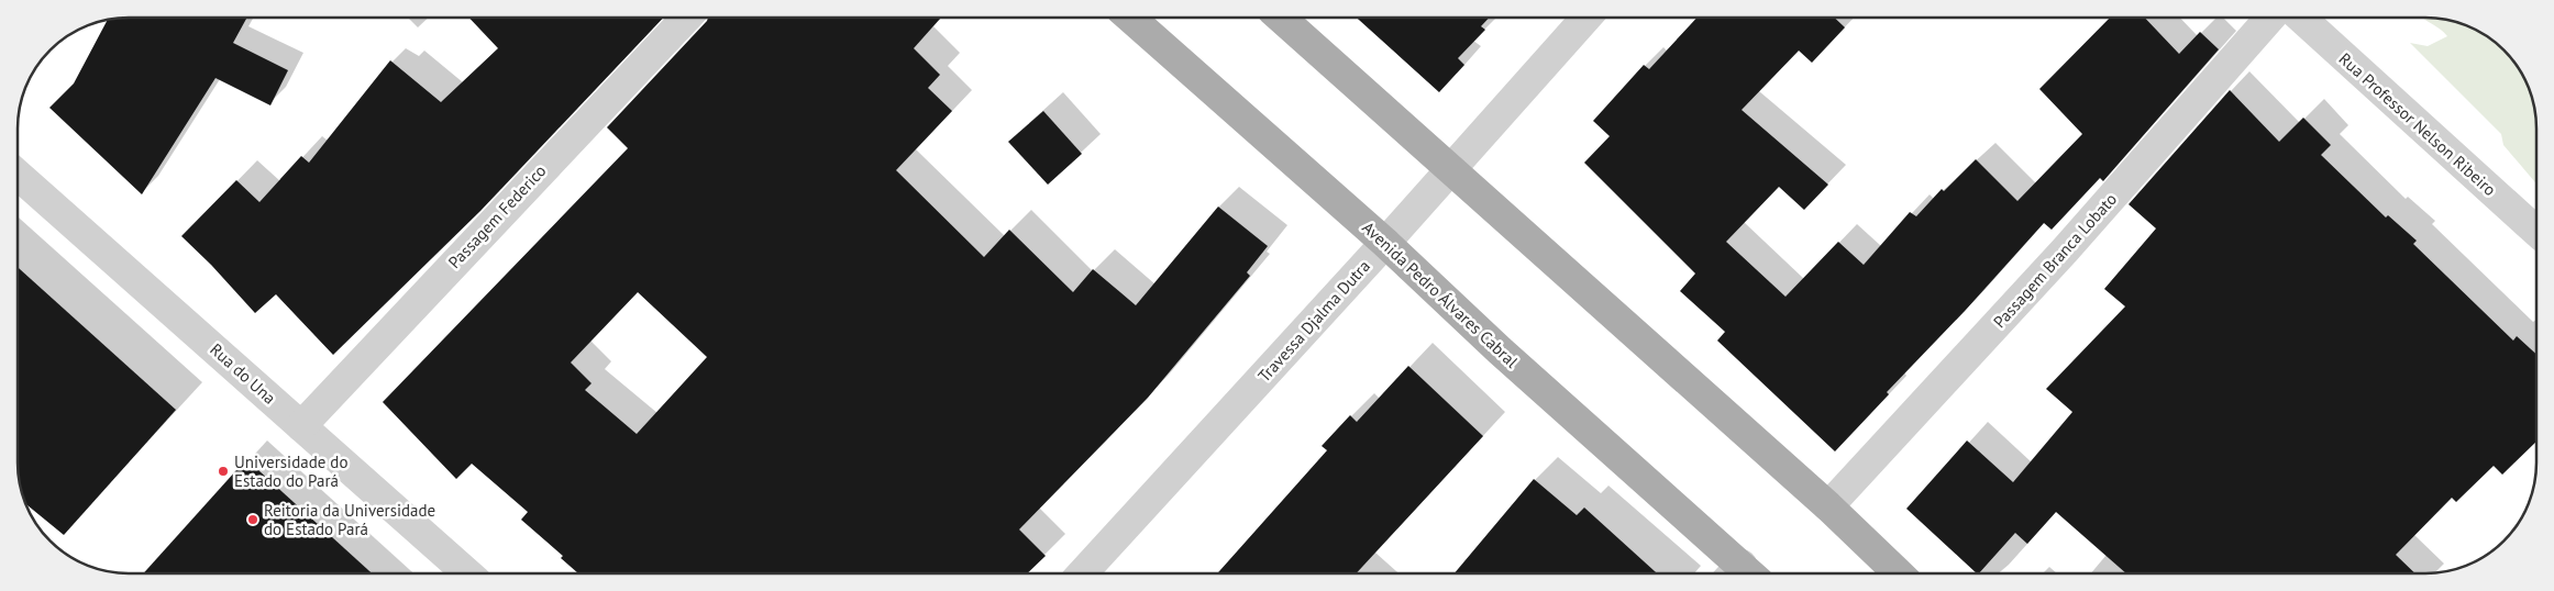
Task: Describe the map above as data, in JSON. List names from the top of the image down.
{
  "streets": {
    "main road": ["Avenida Pedro Álvares Cabral"],
    "street": [
      "Rua Professor Nelson Ribeiro",
      "Passagem Federico",
      "Passagem Branca Lobato",
      "Travessa Djalma Dutra",
      "Rua do Una"
    ]
  },
  "crossings": [
    ["Passagem Federico", "Rua do Una"],
    ["Avenida Pedro Álvares Cabral", "Travessa Djalma Dutra"]
  ],
  "places": ["Universidade do Estado do Pará", "Reitoria da Universidade do Estado Pará"]
}
